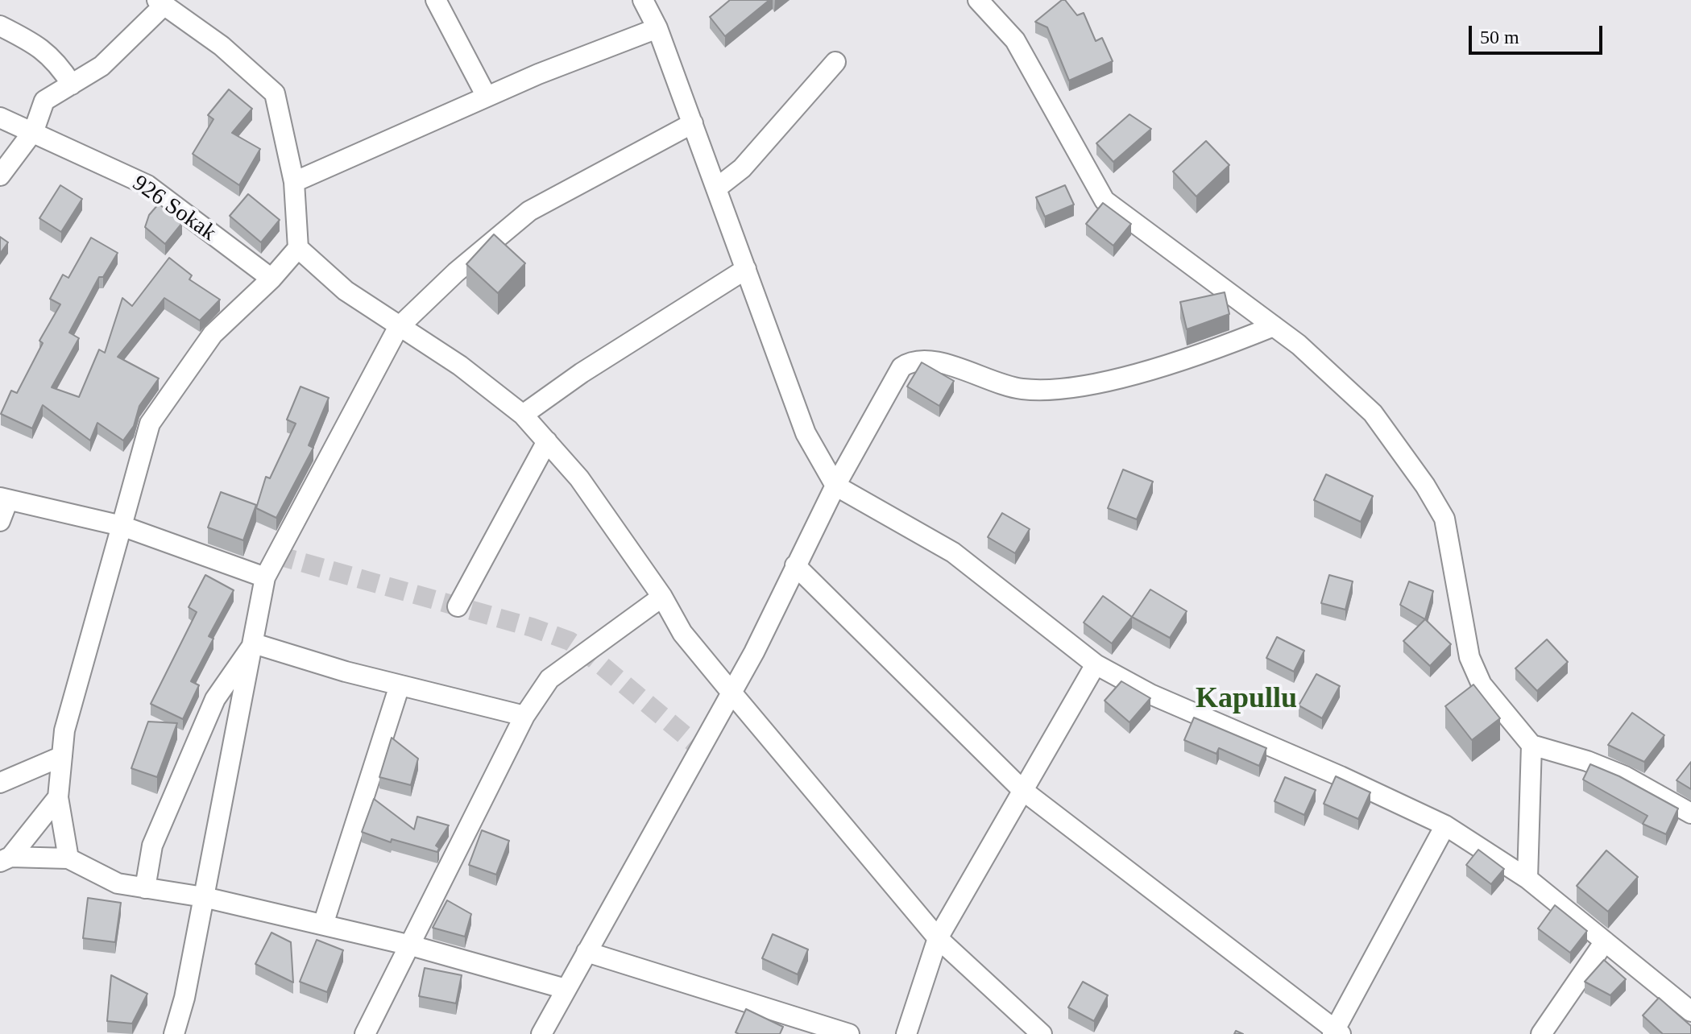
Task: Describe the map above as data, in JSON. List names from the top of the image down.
{
  "streets": {
    "street": ["926 Sokak"]
  },
  "districts": ["Kapullu"],
  "scale_bar": "50 m"
}
